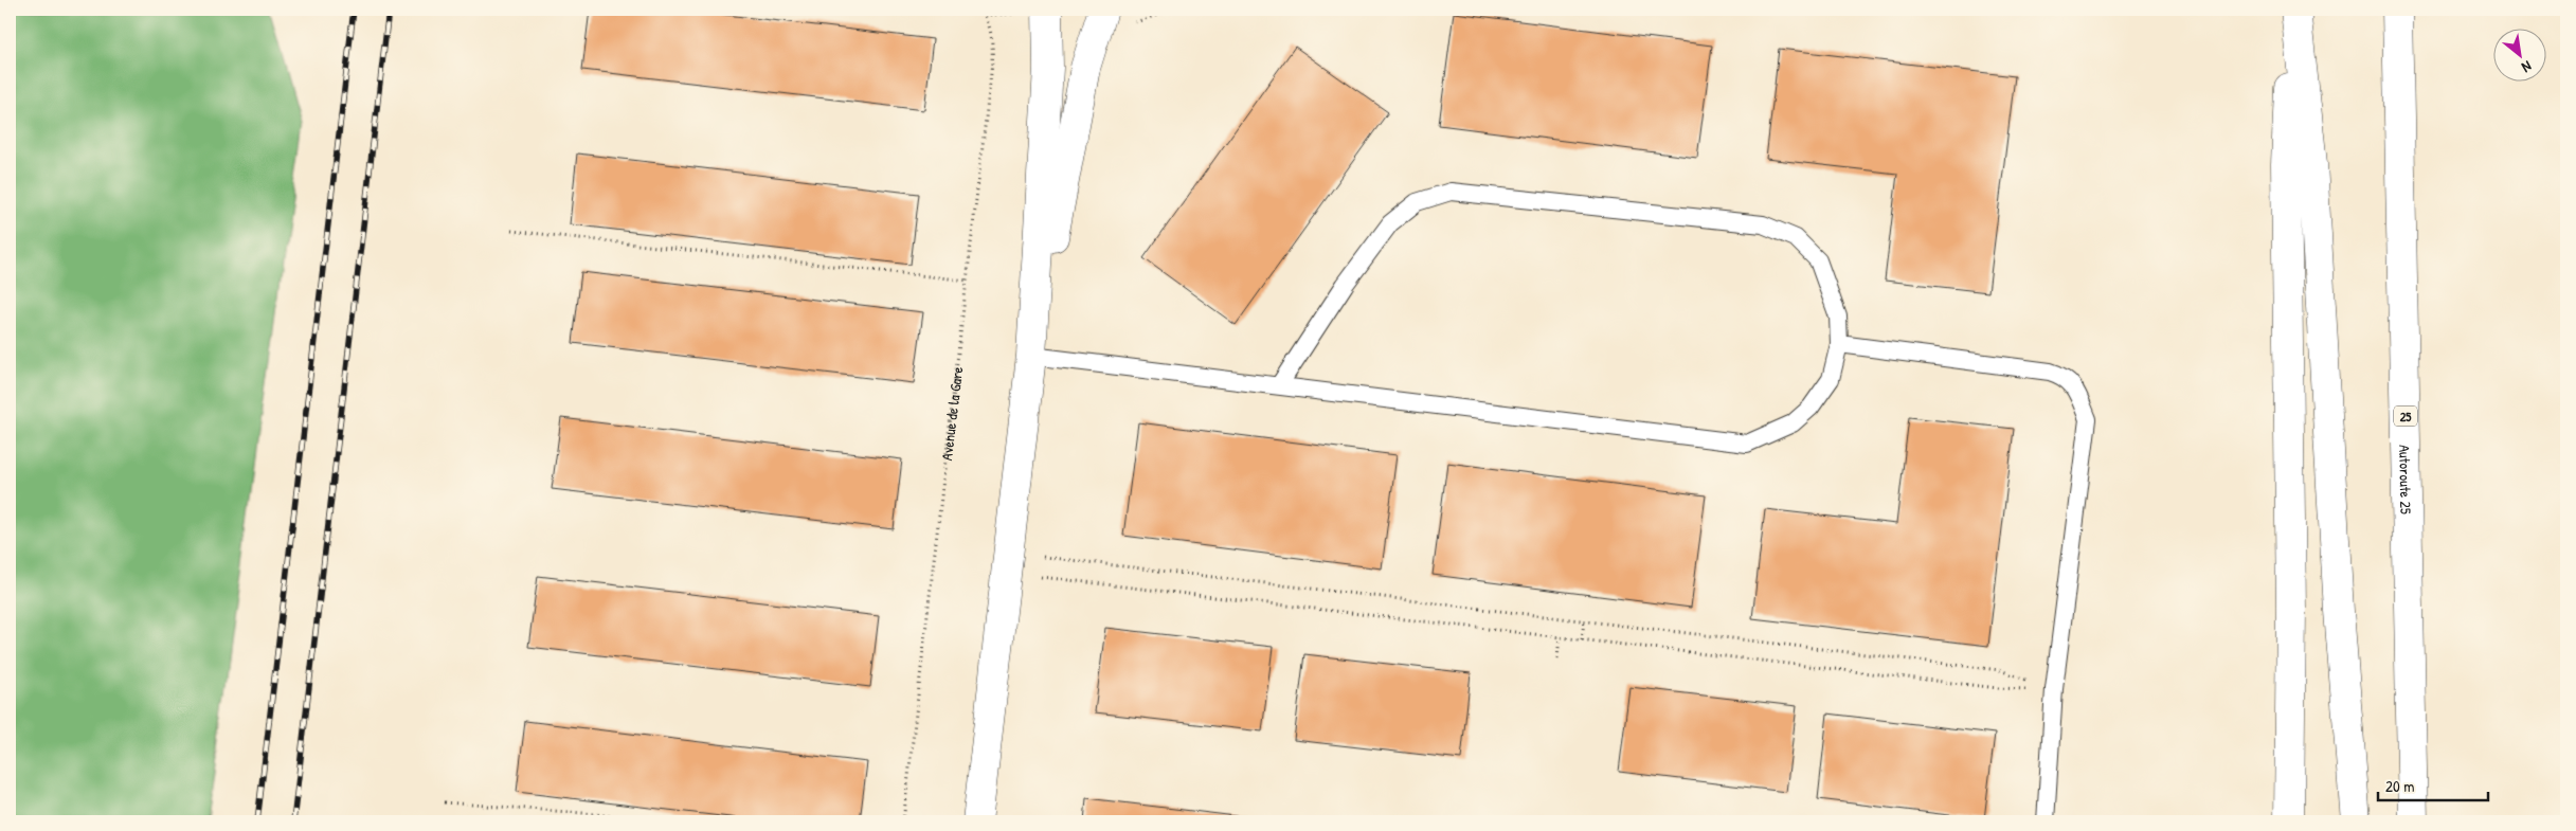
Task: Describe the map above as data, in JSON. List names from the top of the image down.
{
  "streets": {
    "main road": ["25", "Autoroute 25"],
    "path": ["Avenue de la Gare"]
  },
  "scale_bar": "20 m",
  "north": "bottom right"
}
